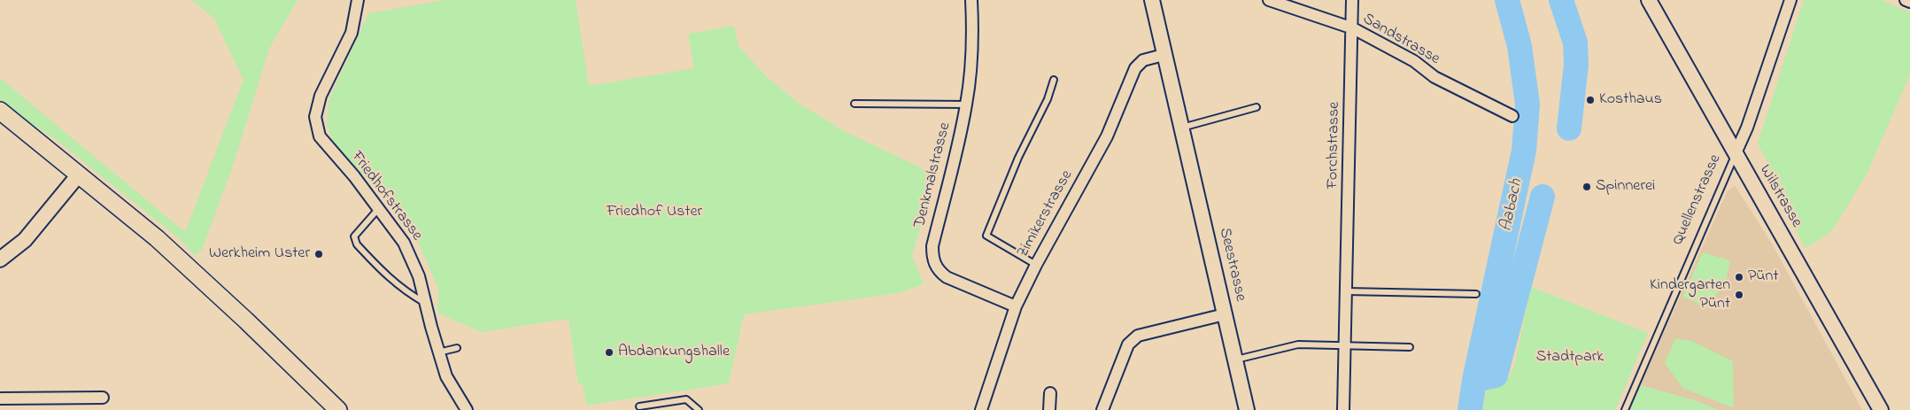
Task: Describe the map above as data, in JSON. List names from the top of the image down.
{
  "streets": {
    "street": [
      "Sandstrasse",
      "Forchstrasse",
      "Denkmalstrasse",
      "Friedhofstrasse",
      "Wilstrasse",
      "Quellenstrasse",
      "Zimikerstrasse",
      "Seestrasse"
    ]
  },
  "crossings": [
    ["Sandstrasse", "Forchstrasse"],
    ["Denkmalstrasse", "Zimikerstrasse"],
    ["Wilstrasse", "Quellenstrasse"],
    ["Zimikerstrasse", "Seestrasse"]
  ],
  "water": ["Aabach"],
  "parks": ["Friedhof Uster", "Stadtpark"],
  "places": [
    "Kosthaus",
    "Spinnerei",
    "Werkheim Uster",
    "Pünt",
    "Kindergarten Pünt",
    "Abdankungshalle"
  ]
}
